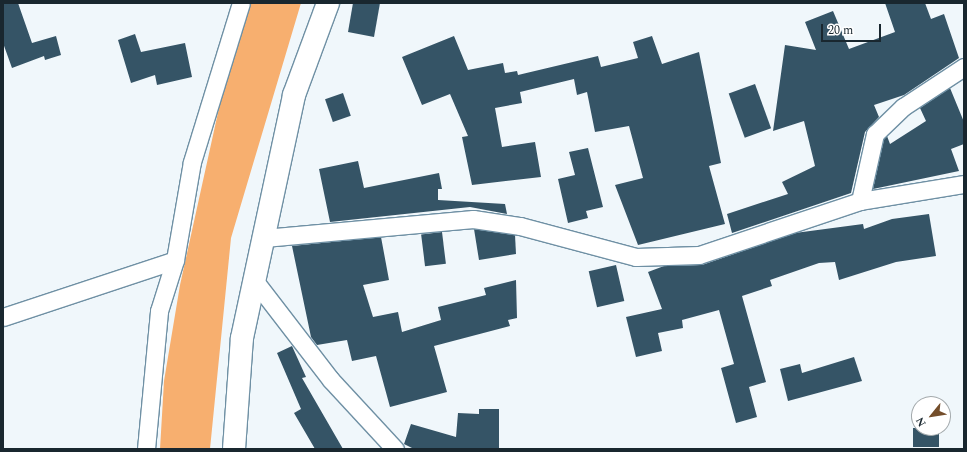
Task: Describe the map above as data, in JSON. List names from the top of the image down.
{
  "scale_bar": "20 m",
  "north": "bottom left"
}
